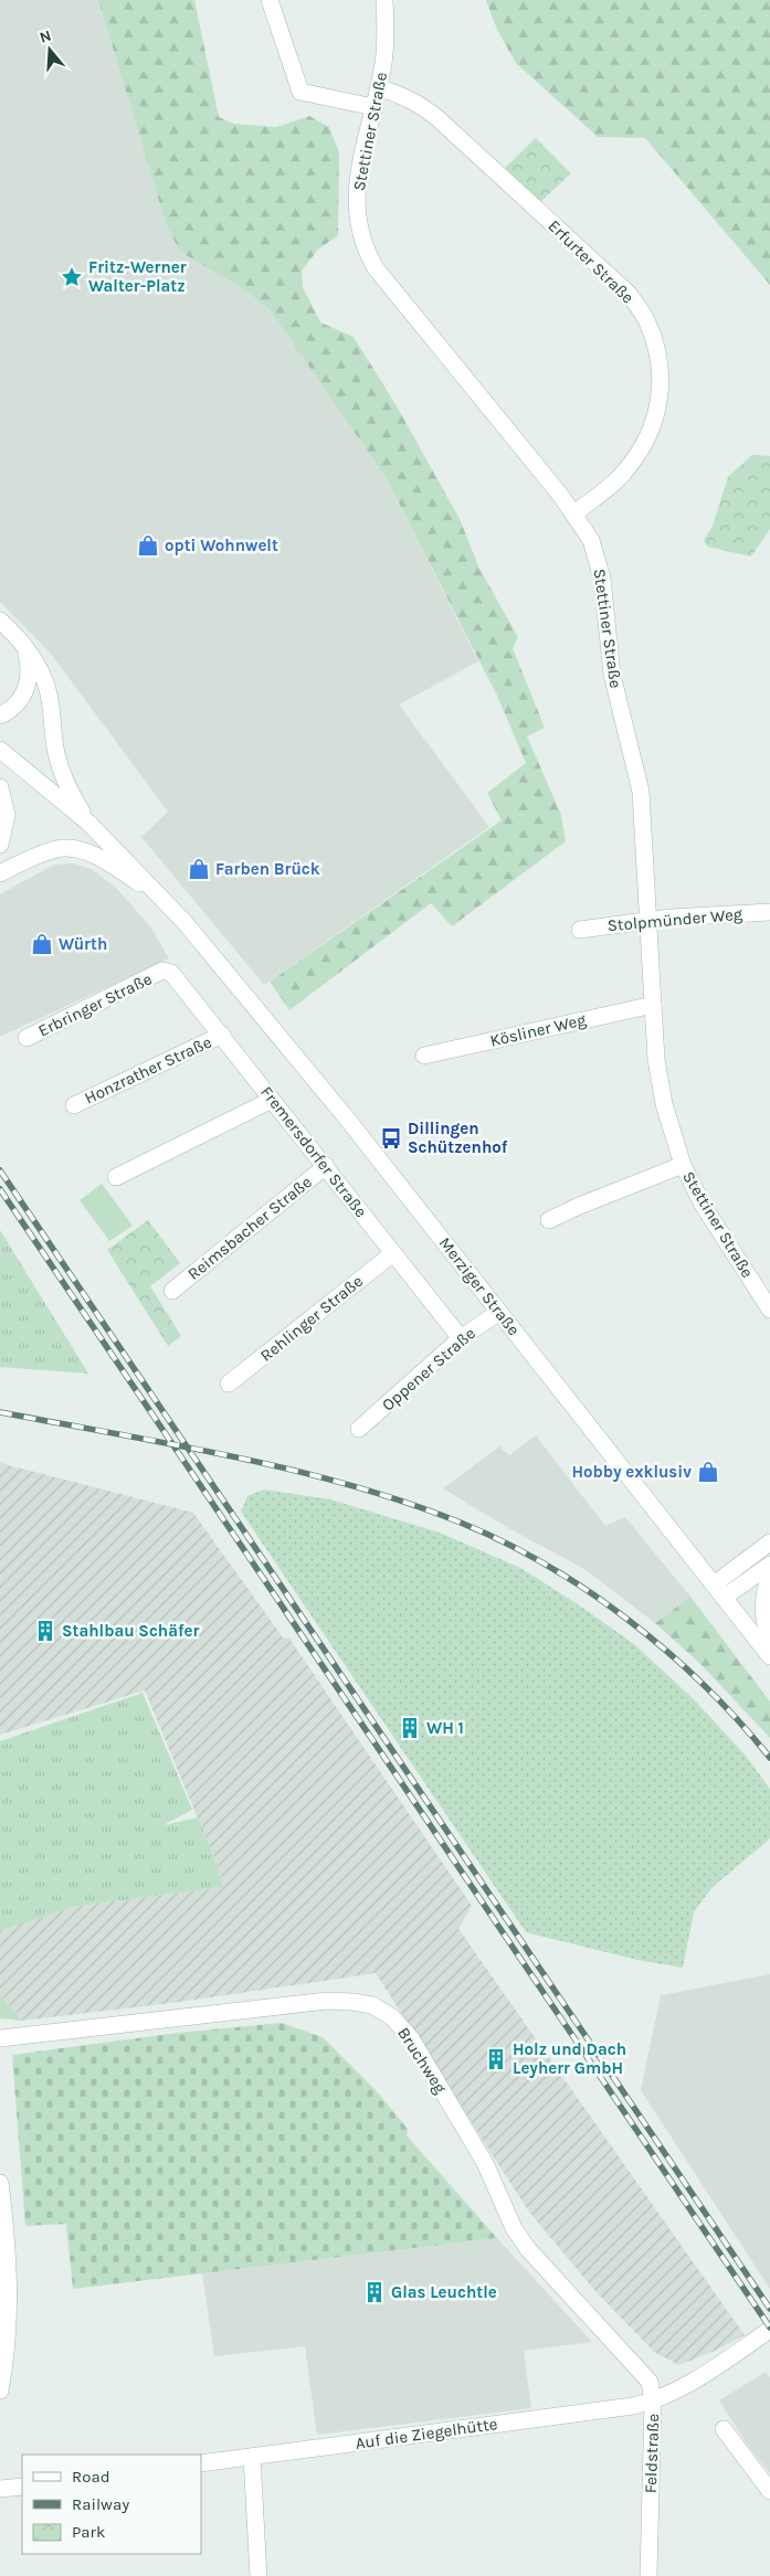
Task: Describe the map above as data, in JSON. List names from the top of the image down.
{
  "streets": {
    "street": [
      "Stettiner Straße",
      "Erfurter Straße",
      "Stolpmünder Weg",
      "Erbringer Straße",
      "Kösliner Weg",
      "Honzrather Straße",
      "Fremersdorfer Straße",
      "Reimsbacher Straße",
      "Merziger Straße",
      "Rehlinger Straße",
      "Oppener Straße",
      "Bruchweg",
      "Auf die Ziegelhütte",
      "Feldstraße"
    ]
  },
  "crossings": [
    ["Stettiner Straße", "Erfurter Straße"],
    ["Stettiner Straße", "Stolpmünder Weg"],
    ["Stettiner Straße", "Kösliner Weg"],
    ["Erbringer Straße", "Fremersdorfer Straße"],
    ["Honzrather Straße", "Fremersdorfer Straße"],
    ["Fremersdorfer Straße", "Reimsbacher Straße"],
    ["Fremersdorfer Straße", "Rehlinger Straße"],
    ["Fremersdorfer Straße", "Oppener Straße"],
    ["Merziger Straße", "Oppener Straße"],
    ["Bruchweg", "Auf die Ziegelhütte"],
    ["Bruchweg", "Feldstraße"],
    ["Auf die Ziegelhütte", "Feldstraße"]
  ],
  "places": {
    "place": ["Fritz-Werner Walter-Platz"],
    "shop": [
      "opti Wohnwelt",
      "Farben Brück",
      "Würth",
      "Hobby exklusiv"
    ],
    "bus stop": ["Dillingen Schützenhof"],
    "building": [
      "Stahlbau Schäfer",
      "WH 1",
      "Holz und Dach Leyherr GmbH",
      "Glas Leuchtle"
    ]
  },
  "legend": ["Road", "Railway", "Park"],
  "north": "top"
}
